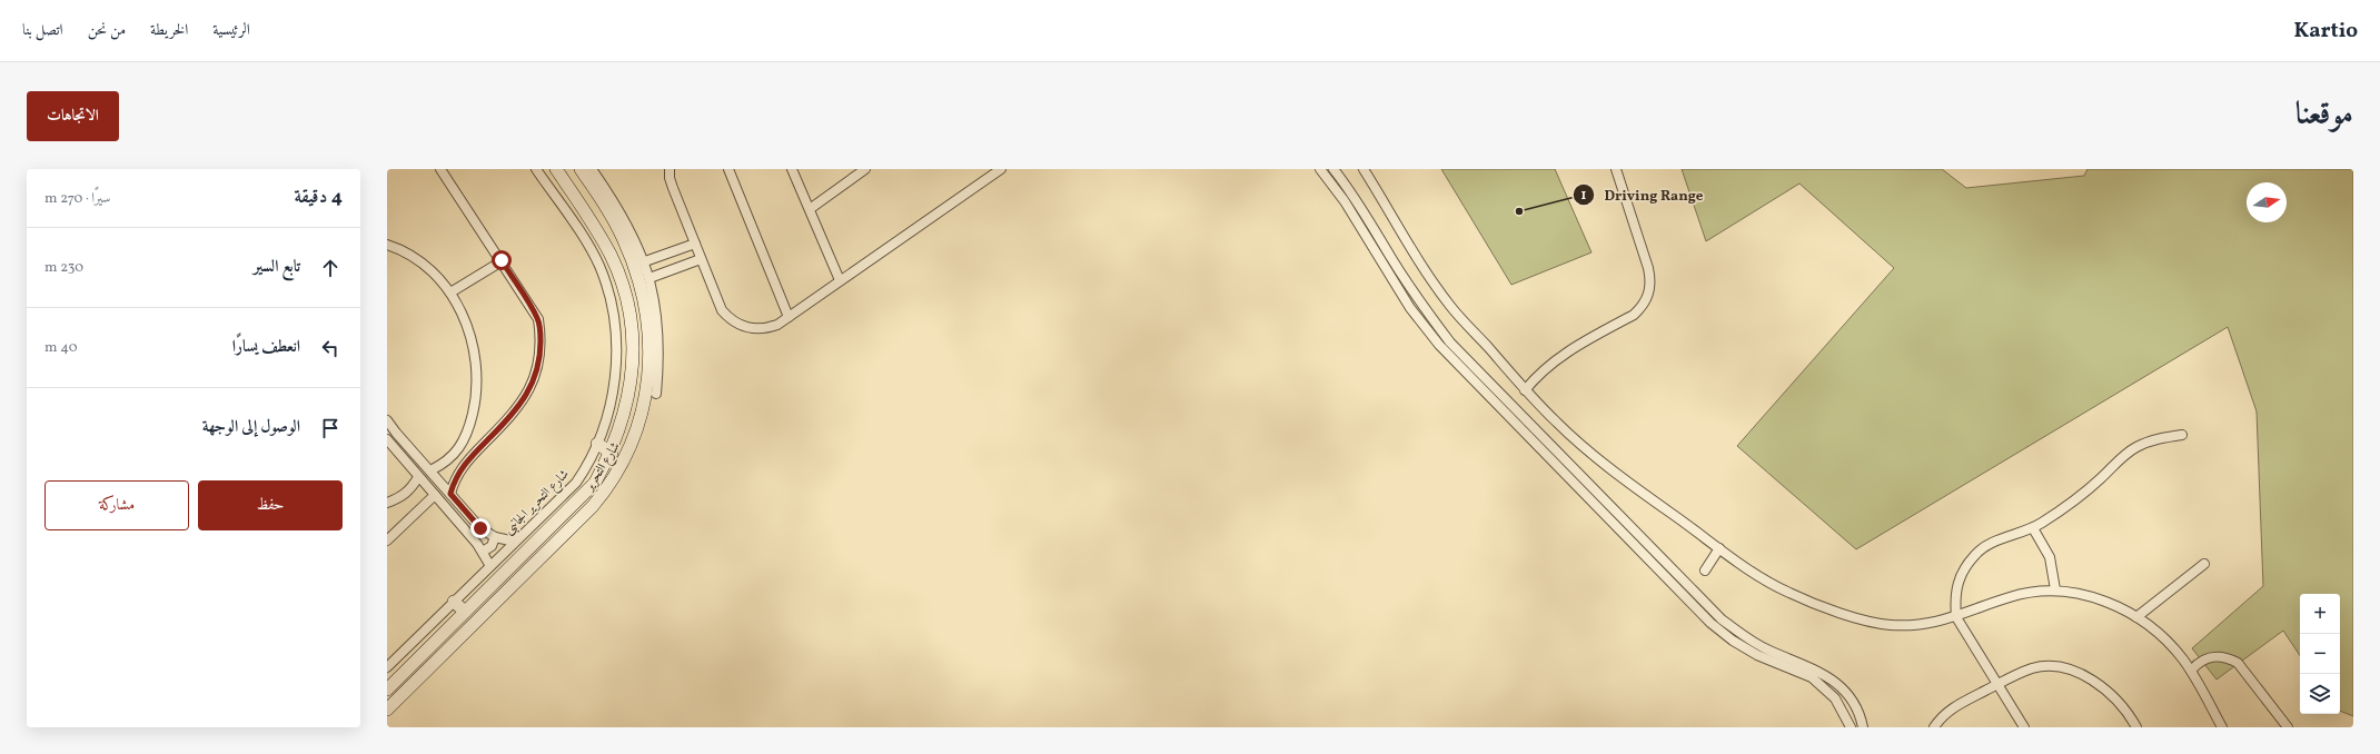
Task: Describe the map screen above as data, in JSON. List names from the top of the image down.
{
  "streets": {
    "street": ["شارع التحرير", "شارع التحرير الجانبى"]
  },
  "places": ["Driving Range"],
  "north": "right",
  "page": {
    "header": "Kartio",
    "nav": [
      "الرئيسية",
      "الخريطة",
      "من نحن",
      "اتصل بنا"
    ],
    "title": "موقعنا",
    "buttons": [
      "الاتجاهات",
      ["حفظ", "مشاركة"]
    ],
    "heading": ["4 دقيقة", "سيرًا · 270 m"],
    "list": [
      ["تابع السير", "230 m"],
      ["انعطف يسارًا", "40 m"],
      "الوصول إلى الوجهة"
    ],
    "map_buttons": ["+", "−"]
  }
}
